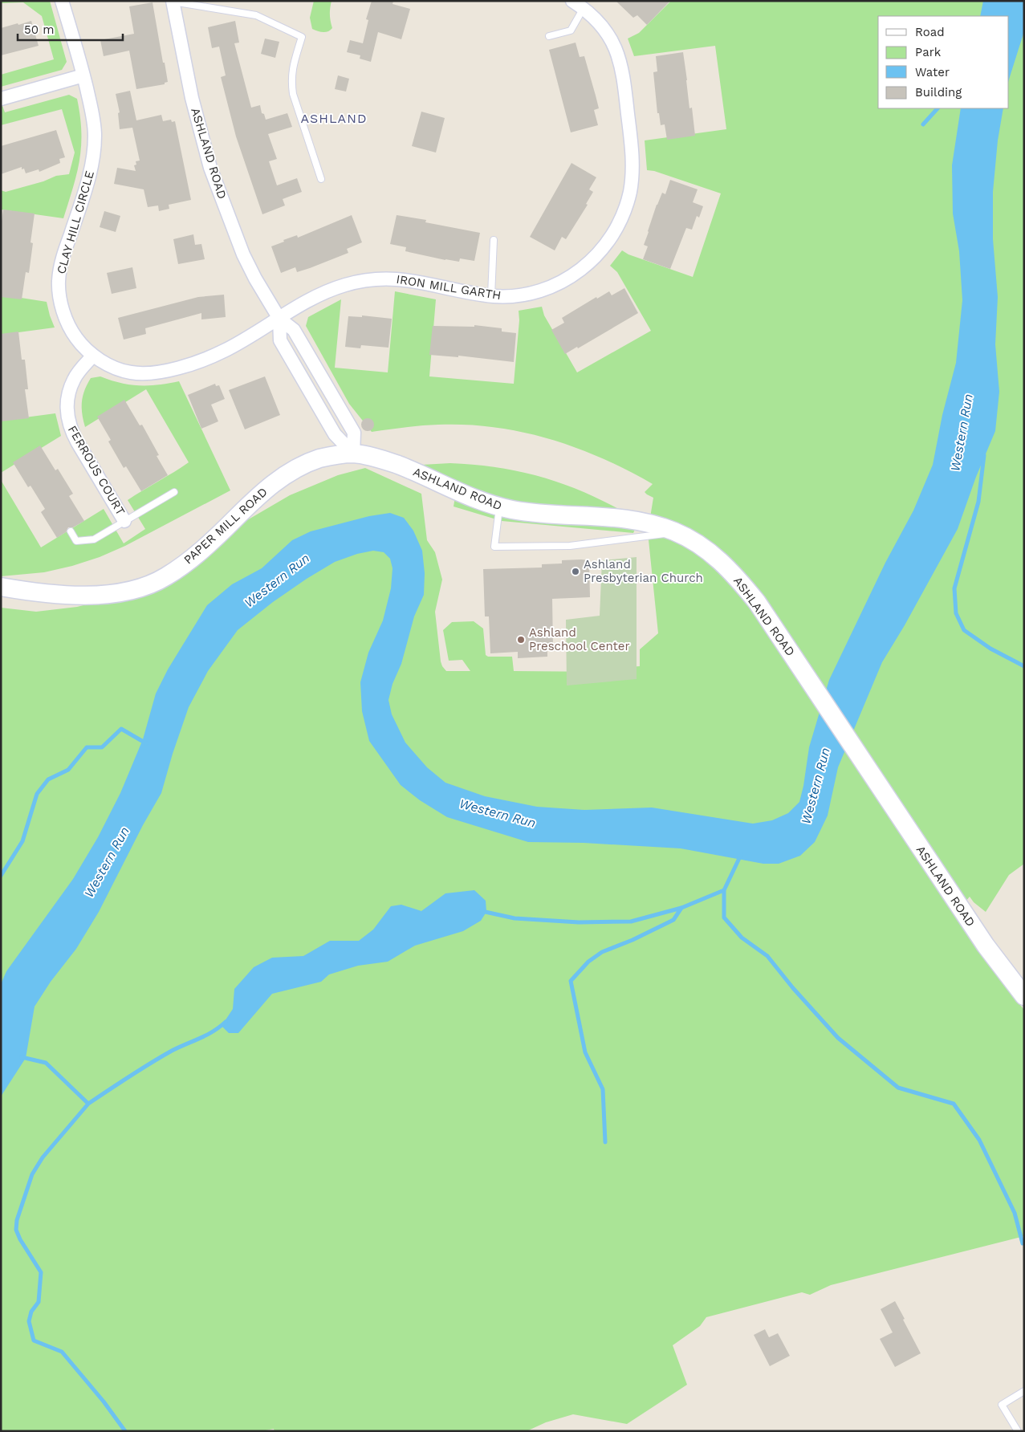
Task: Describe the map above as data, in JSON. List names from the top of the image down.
{
  "streets": {
    "main road": ["ASHLAND ROAD", "PAPER MILL ROAD"],
    "street": ["CLAY HILL CIRCLE", "IRON MILL GARTH", "FERROUS COURT"]
  },
  "crossings": [
    ["ASHLAND ROAD", "CLAY HILL CIRCLE"],
    ["ASHLAND ROAD", "IRON MILL GARTH"],
    ["ASHLAND ROAD", "PAPER MILL ROAD"],
    ["CLAY HILL CIRCLE", "IRON MILL GARTH"],
    ["CLAY HILL CIRCLE", "FERROUS COURT"]
  ],
  "districts": ["ASHLAND"],
  "water": ["Western Run"],
  "places": ["Ashland Presbyterian Church", "Ashland Preschool Center"],
  "legend": [
    "Road",
    "Park",
    "Water",
    "Building"
  ],
  "scale_bar": "50 m"
}
